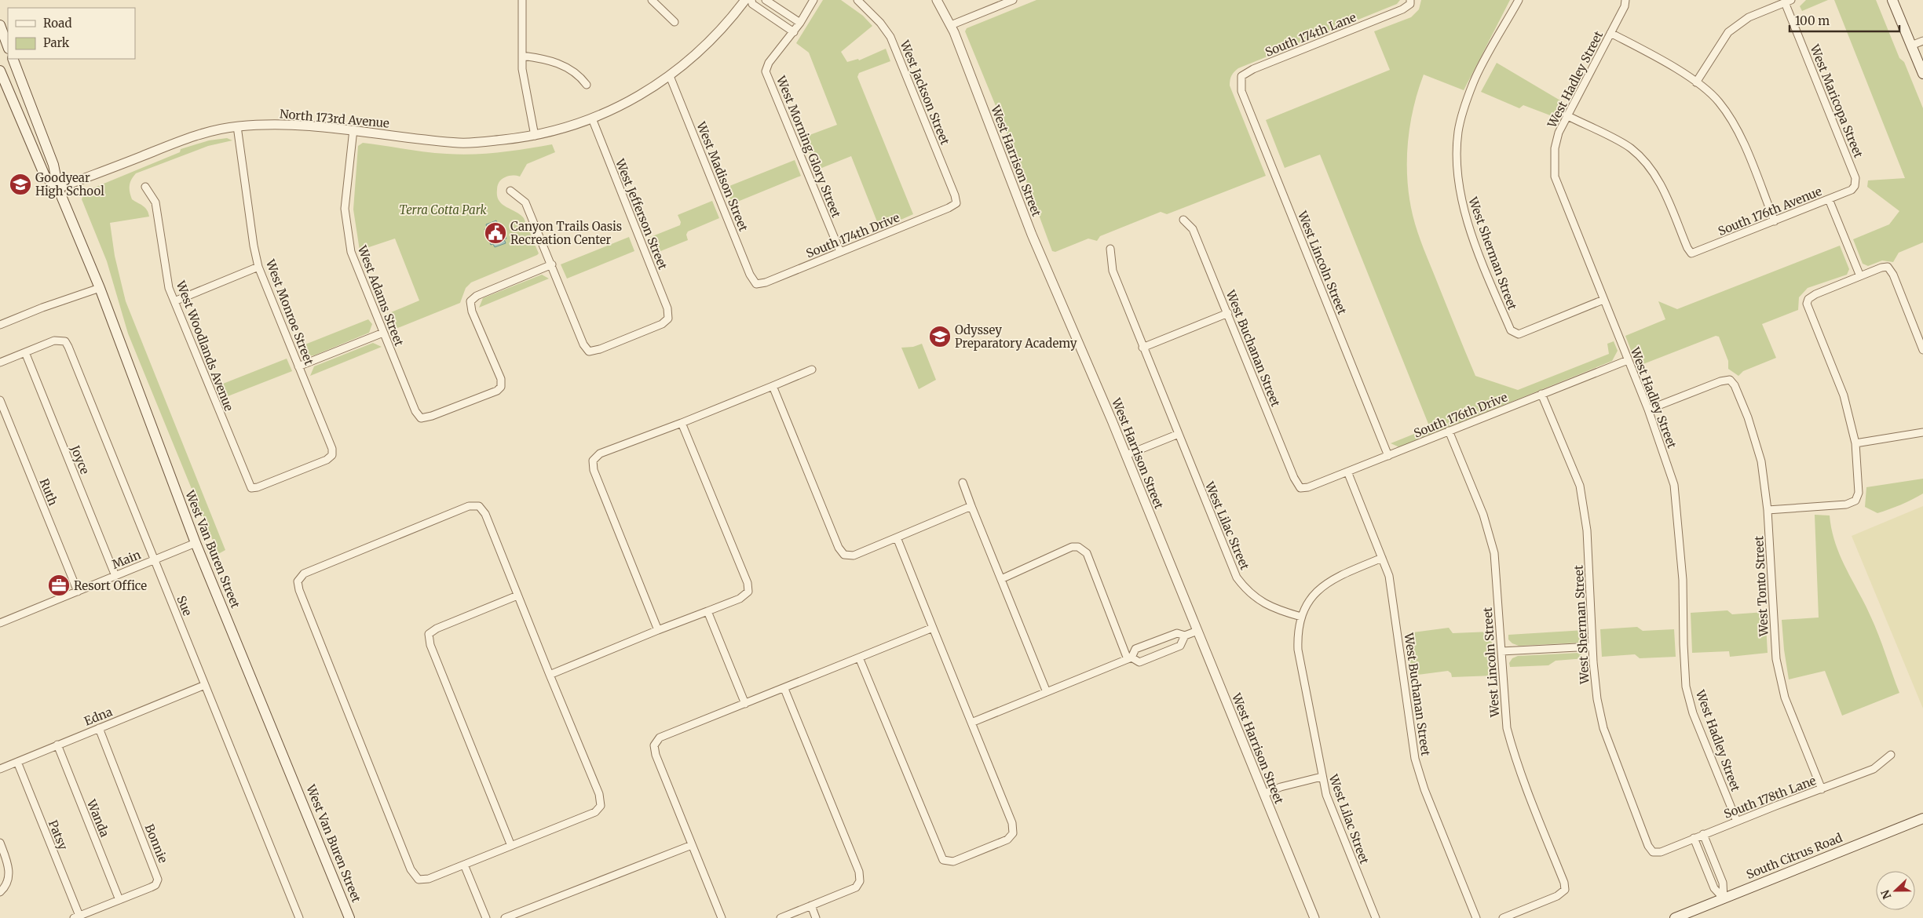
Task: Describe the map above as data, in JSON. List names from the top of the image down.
{
  "streets": {
    "main road": ["West Van Buren Street", "South Citrus Road"],
    "street": [
      "South 174th Lane",
      "West Hadley Street",
      "West Jackson Street",
      "West Maricopa Street",
      "North 173rd Avenue",
      "West Morning Glory Street",
      "West Harrison Street",
      "West Madison Street",
      "South 176th Avenue",
      "West Jefferson Street",
      "South 174th Drive",
      "West Sherman Street",
      "West Lincoln Street",
      "West Adams Street",
      "West Monroe Street",
      "West Woodlands Avenue",
      "West Buchanan Street",
      "South 176th Drive",
      "Joyce",
      "Ruth",
      "West Lilac Street",
      "Main",
      "West Tonto Street",
      "Sue",
      "Edna",
      "South 178th Lane",
      "Wanda",
      "Patsy",
      "Bonnie"
    ]
  },
  "crossings": [
    ["South 174th Lane", "West Lincoln Street"],
    ["West Hadley Street", "South 176th Avenue"],
    ["West Hadley Street", "West Sherman Street"],
    ["West Hadley Street", "South 176th Drive"],
    ["West Hadley Street", "West Tonto Street"],
    ["West Hadley Street", "South 178th Lane"],
    ["West Jackson Street", "South 174th Drive"],
    ["West Maricopa Street", "South 176th Avenue"],
    ["North 173rd Avenue", "West Madison Street"],
    ["North 173rd Avenue", "West Jefferson Street"],
    ["North 173rd Avenue", "West Adams Street"],
    ["North 173rd Avenue", "West Monroe Street"],
    ["North 173rd Avenue", "West Van Buren Street"],
    ["West Morning Glory Street", "South 174th Drive"],
    ["West Madison Street", "South 174th Drive"],
    ["West Jefferson Street", "West Adams Street"],
    ["West Sherman Street", "South 176th Drive"],
    ["West Sherman Street", "South 178th Lane"],
    ["West Lincoln Street", "South 176th Drive"],
    ["West Monroe Street", "West Woodlands Avenue"],
    ["West Buchanan Street", "South 176th Drive"],
    ["Joyce", "Main"],
    ["Joyce", "Sue"],
    ["Ruth", "Main"],
    ["West Van Buren Street", "Main"],
    ["Main", "Sue"],
    ["West Tonto Street", "South 178th Lane"],
    ["Sue", "Edna"],
    ["Edna", "Wanda"],
    ["Edna", "Patsy"],
    ["Edna", "Bonnie"],
    ["Wanda", "Bonnie"],
    ["Patsy", "Bonnie"]
  ],
  "parks": ["Terra Cotta Park"],
  "places": {
    "school or university": ["Goodyear High School", "Odyssey Preparatory Academy"],
    "public building": ["Canyon Trails Oasis Recreation Center"],
    "office": ["Resort Office"]
  },
  "legend": ["Road", "Park"],
  "scale_bar": "100 m",
  "north": "left"
}
